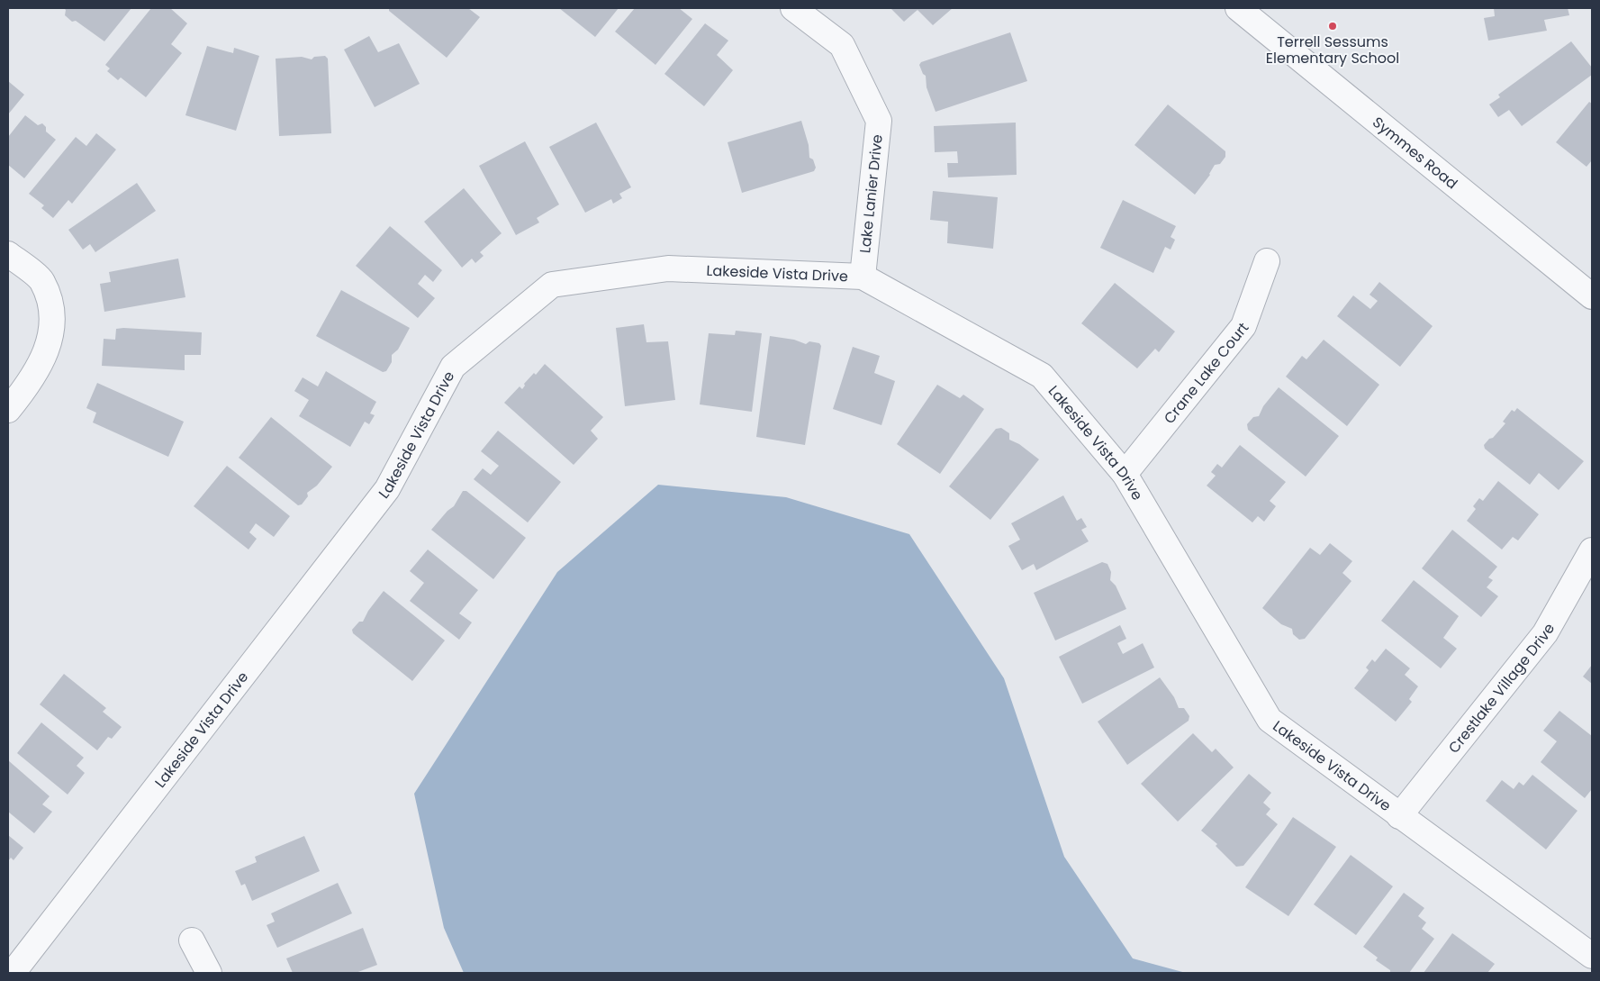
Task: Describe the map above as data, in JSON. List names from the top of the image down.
{
  "streets": {
    "street": [
      "Symmes Road",
      "Lake Lanier Drive",
      "Lakeside Vista Drive",
      "Crane Lake Court",
      "Crestlake Village Drive"
    ]
  },
  "crossings": [
    ["Lake Lanier Drive", "Lakeside Vista Drive"],
    ["Lakeside Vista Drive", "Crane Lake Court"],
    ["Lakeside Vista Drive", "Crestlake Village Drive"]
  ],
  "places": ["Terrell Sessums Elementary School"]
}
